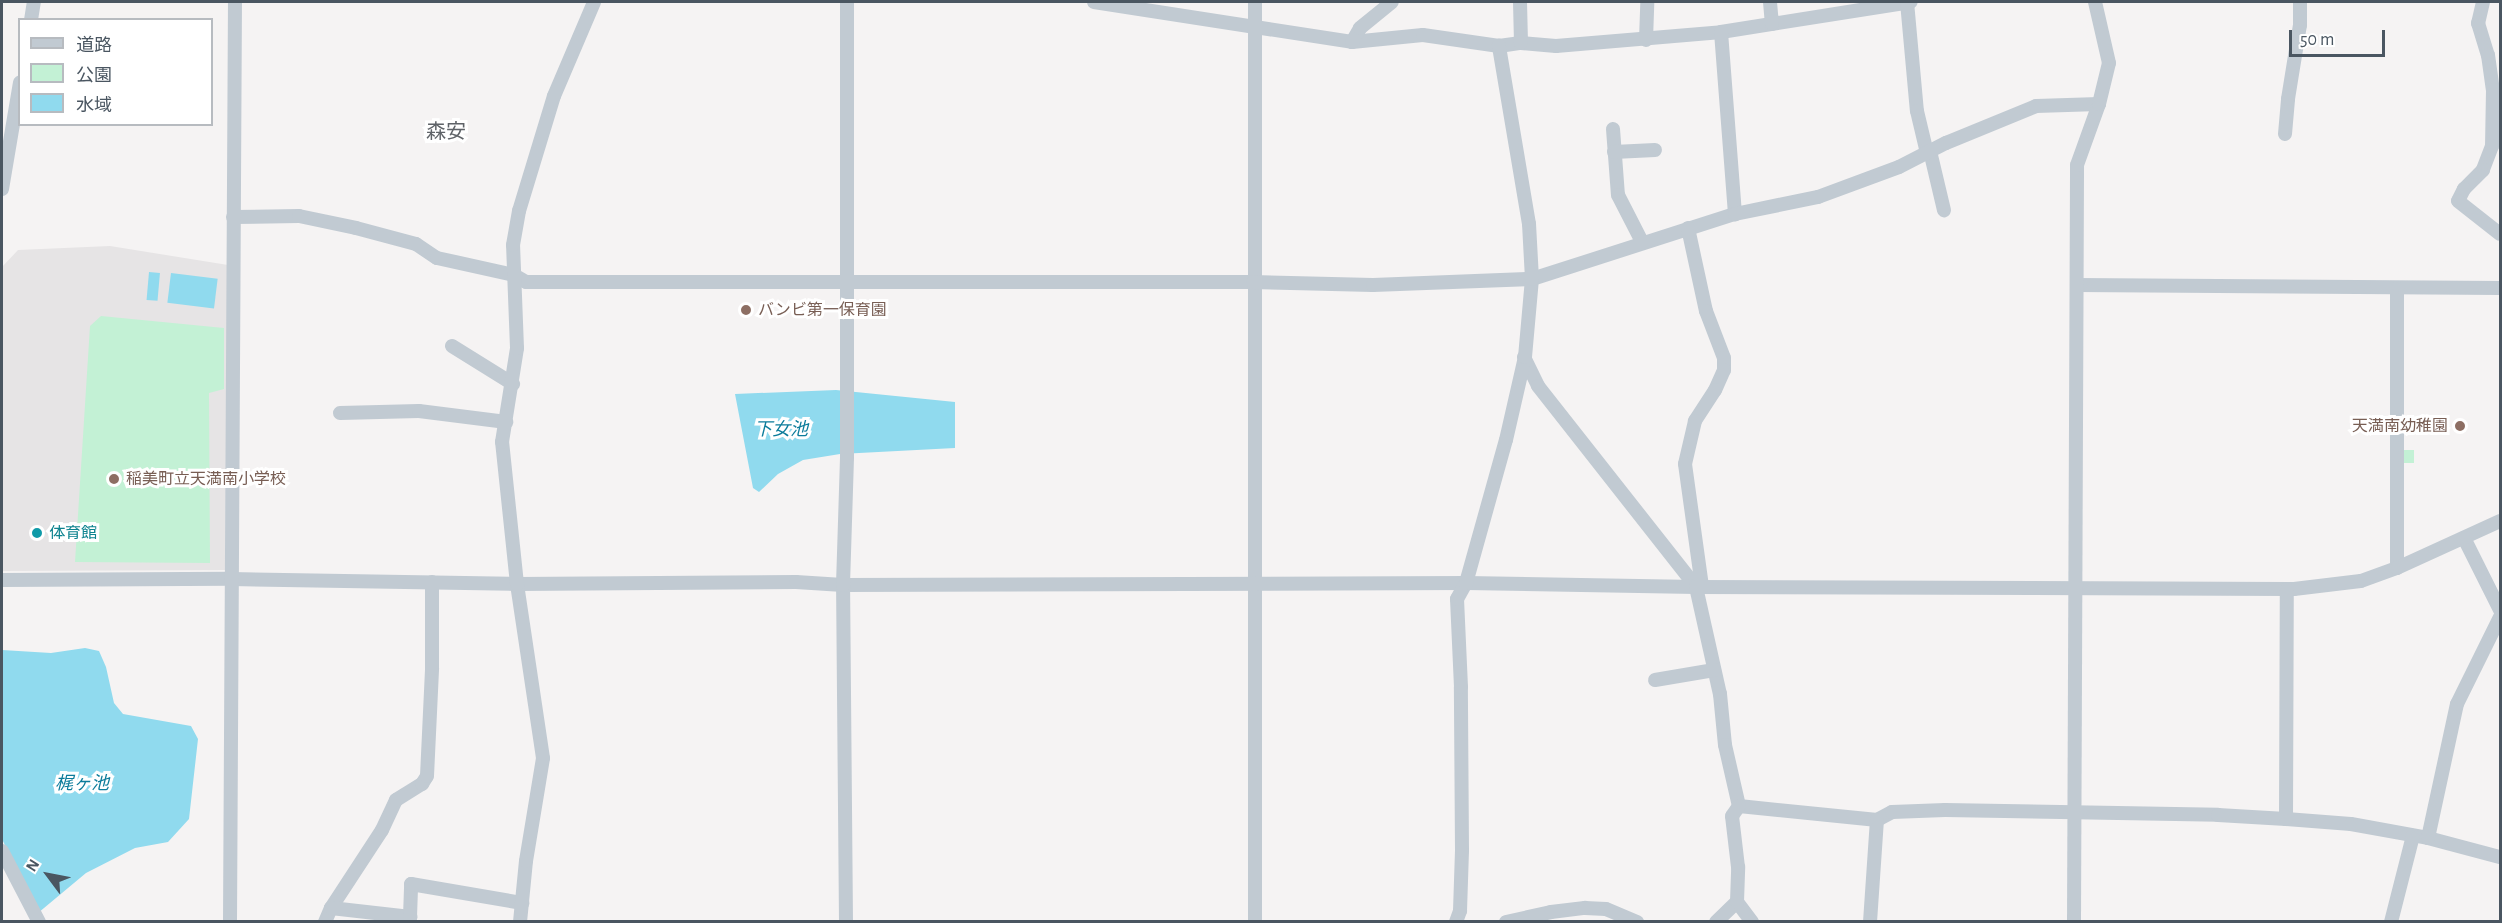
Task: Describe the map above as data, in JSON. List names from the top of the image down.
{
  "districts": ["森安"],
  "water": ["下女池", "梶ヶ池"],
  "places": [
    "バンビ第一保育園",
    "天満南幼稚園",
    "稲美町立天満南小学校",
    "体育館"
  ],
  "legend": ["道路", "公園", "水域"],
  "scale_bar": "50 m",
  "north": "top left"
}
